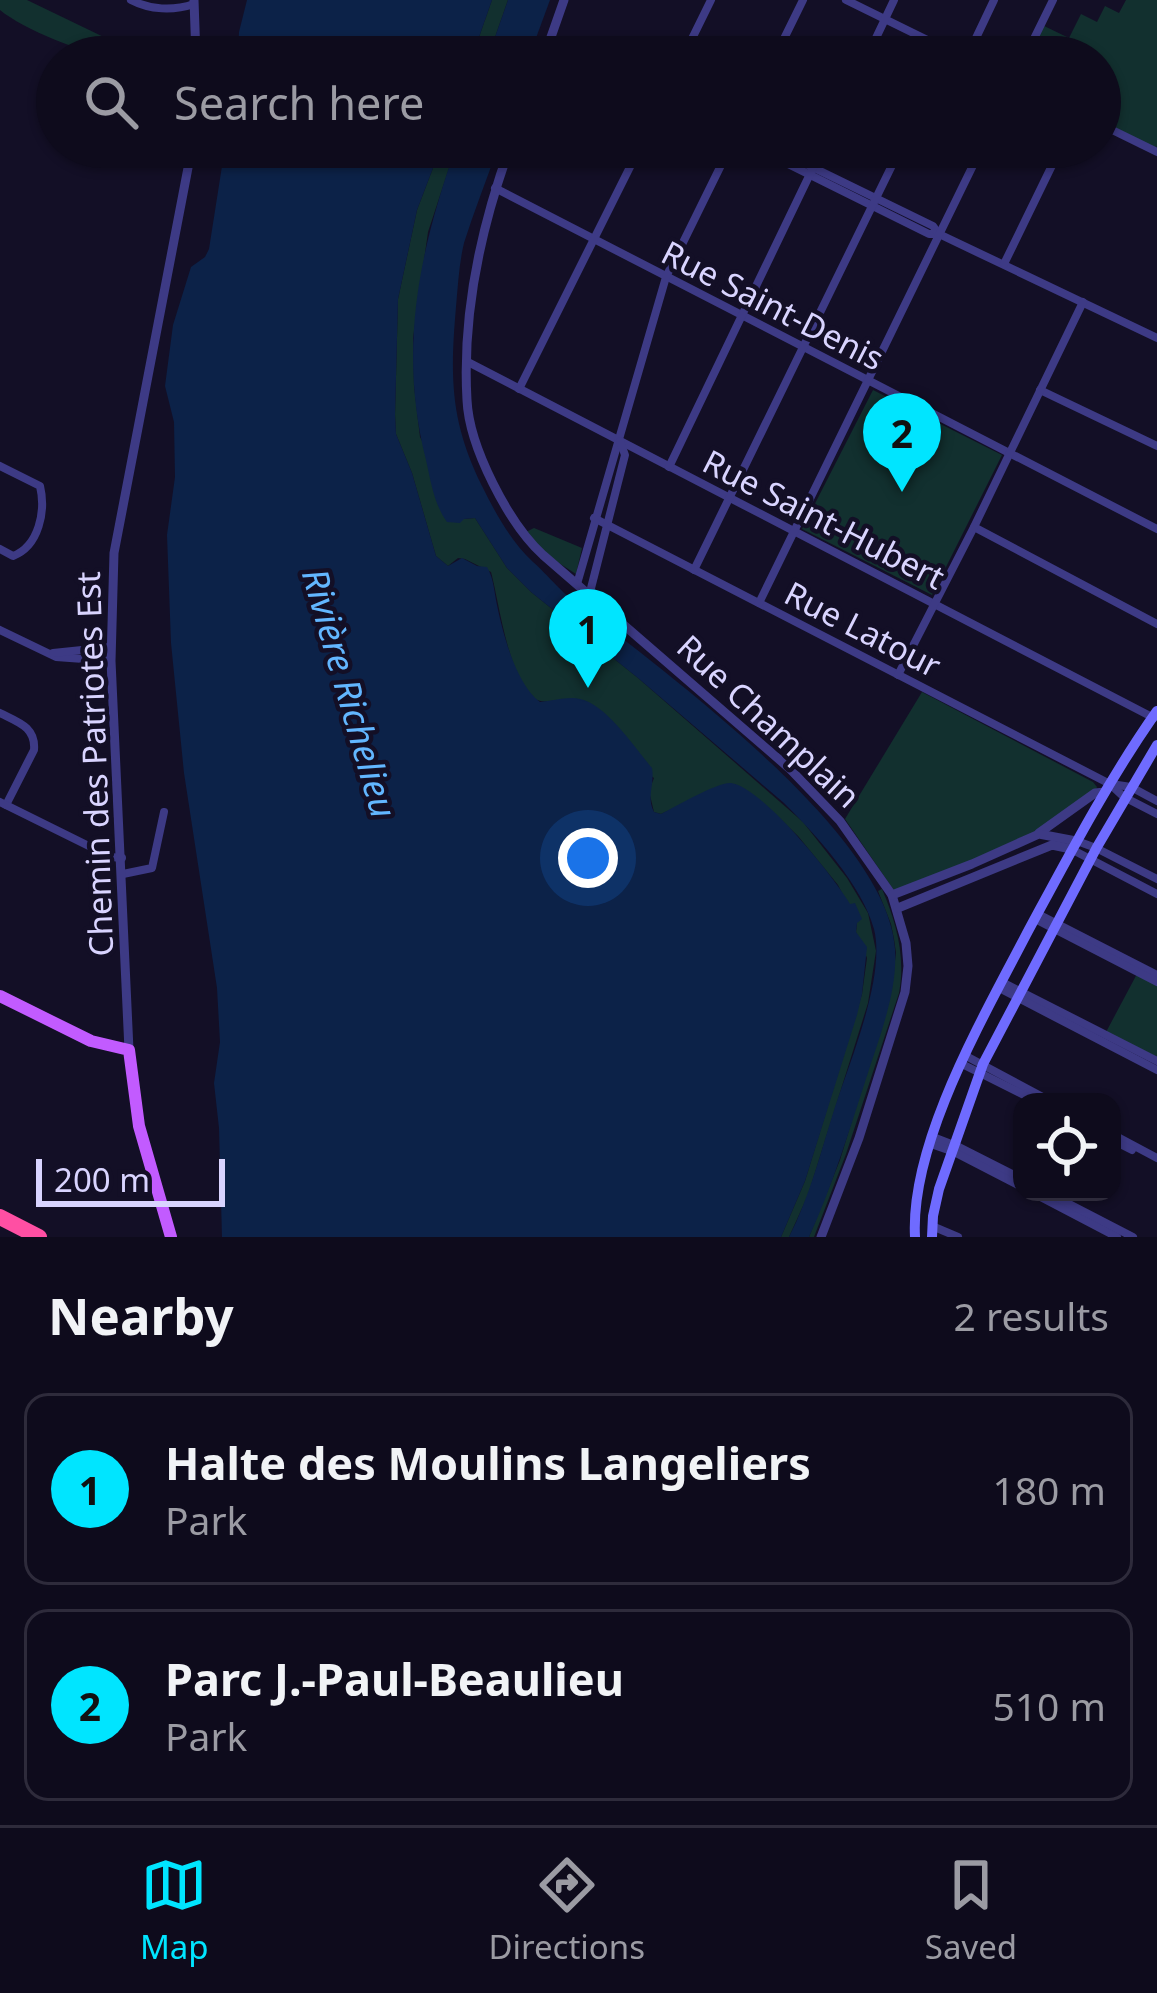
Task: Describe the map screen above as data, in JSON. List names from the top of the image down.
{
  "streets": {
    "main road": ["Chemin des Patriotes Est"],
    "street": [
      "Rue Saint-Denis",
      "Rue Saint-Hubert",
      "Rue Latour",
      "Rue Champlain"
    ]
  },
  "crossings": [
    ["Rue Saint-Denis", "Rue Champlain"],
    ["Rue Saint-Hubert", "Rue Champlain"]
  ],
  "water": ["Rivière Richelieu"],
  "scale_bar": "200 m",
  "page": {
    "search": "Search here",
    "pins": ["2", "1"],
    "scale": "200 m",
    "heading": ["Nearby", "2 results"],
    "list": [
      {
        "mark": "1",
        "name": "Halte des Moulins Langeliers",
        "note": "Park",
        "value": "180 m"
      },
      {
        "mark": "2",
        "name": "Parc J.-Paul-Beaulieu",
        "note": "Park",
        "value": "510 m"
      }
    ],
    "nav": ["Map", "Directions", "Saved"]
  }
}
